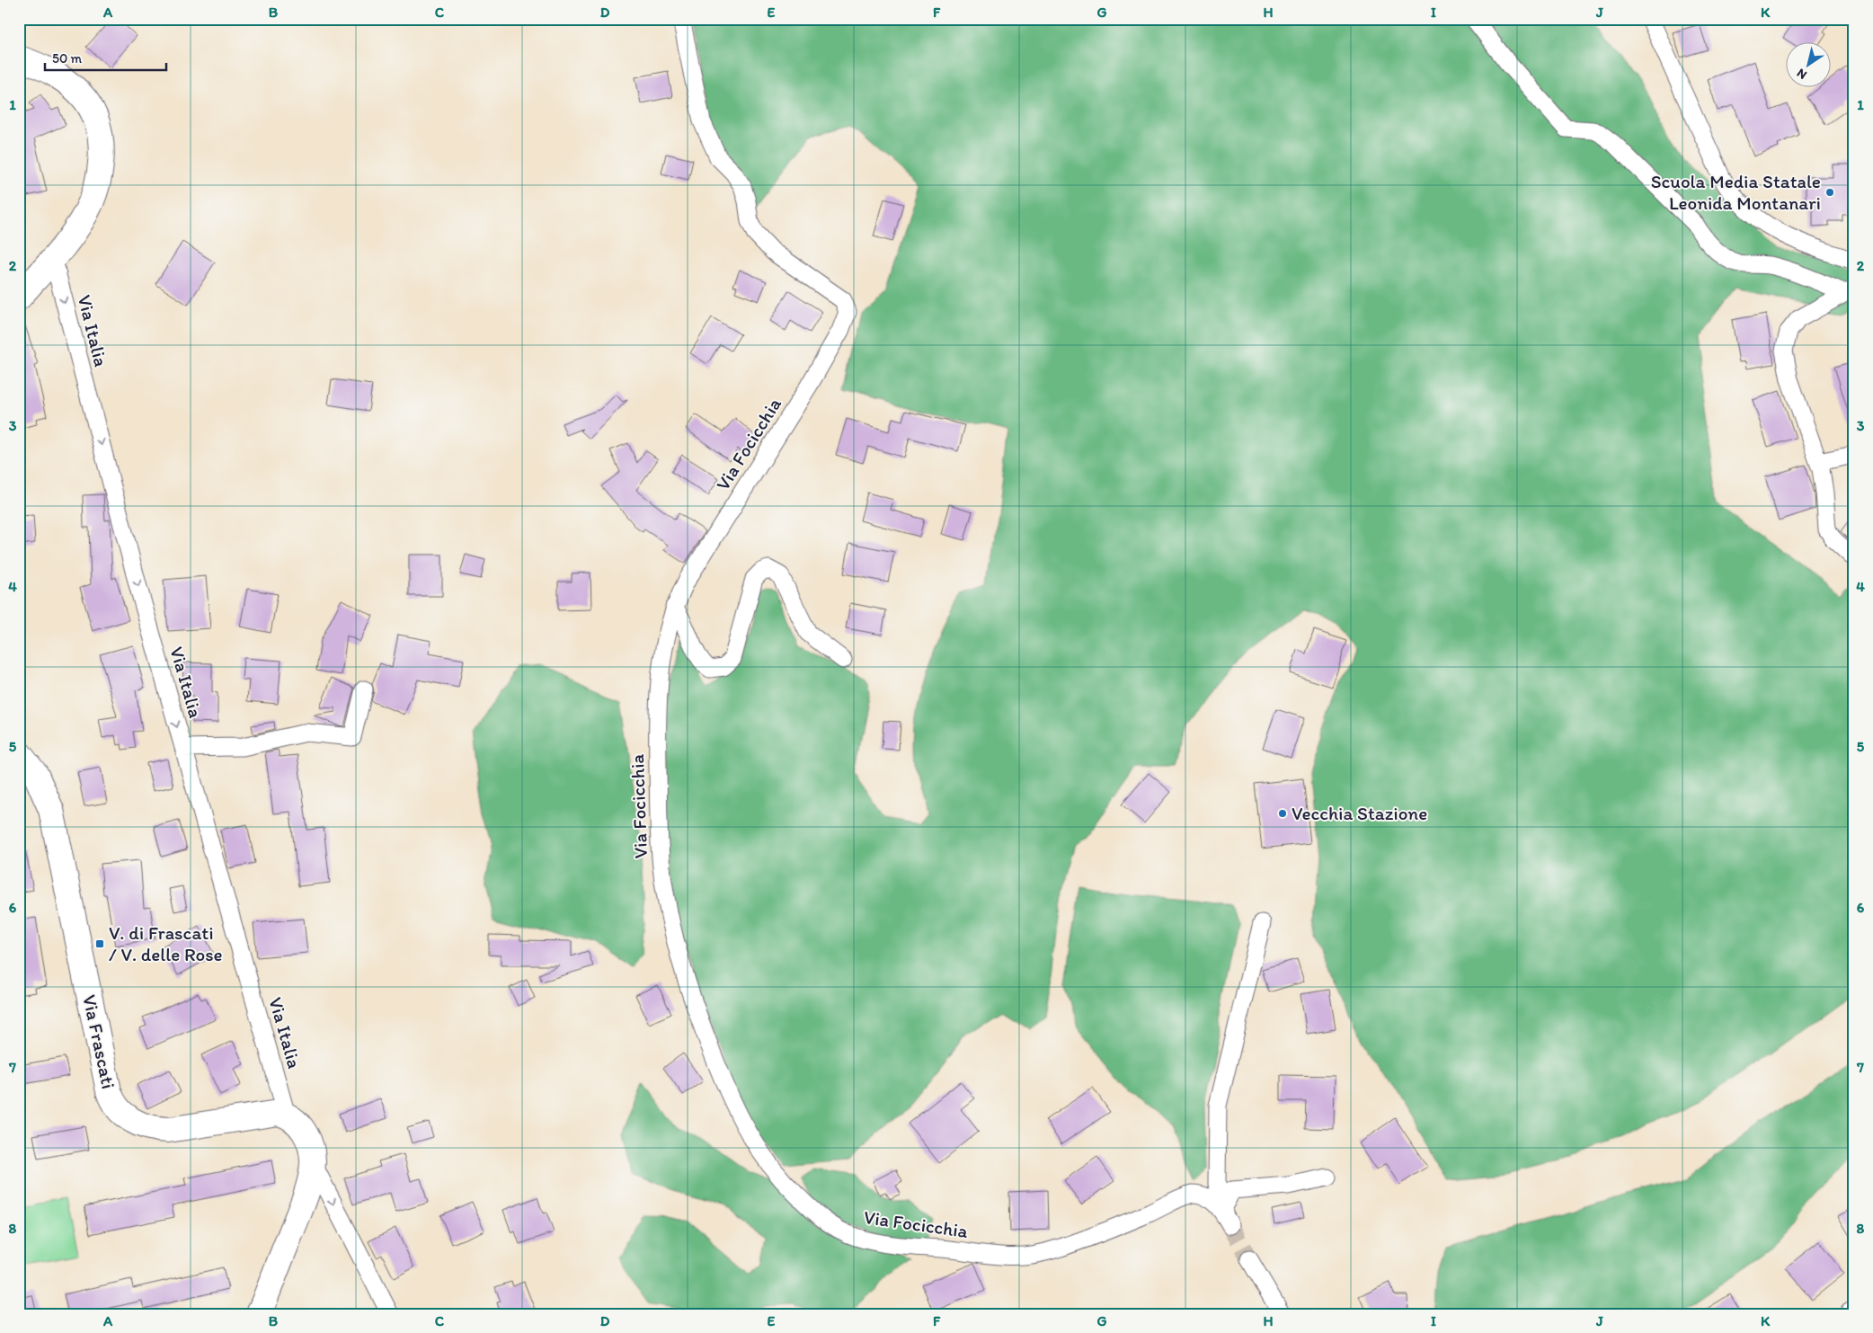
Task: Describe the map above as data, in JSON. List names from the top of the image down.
{
  "streets": {
    "main road": ["Via Frascati"],
    "street": ["Via Italia", "Via Focicchia"]
  },
  "crossings": [
    ["Via Italia", "Via Frascati"]
  ],
  "one_way": ["Via Italia"],
  "places": {
    "other": ["Scuola Media Statale Leonida Montanari", "Vecchia Stazione"],
    "transit": ["V. di Frascati / V. delle Rose"]
  },
  "scale_bar": "50 m",
  "north": "bottom left",
  "grid": {
    "columns": [
      "A",
      "B",
      "C",
      "D",
      "E",
      "F",
      "G",
      "H",
      "I",
      "J",
      "K"
    ],
    "rows": [
      "1",
      "2",
      "3",
      "4",
      "5",
      "6",
      "7",
      "8"
    ]
  }
}
